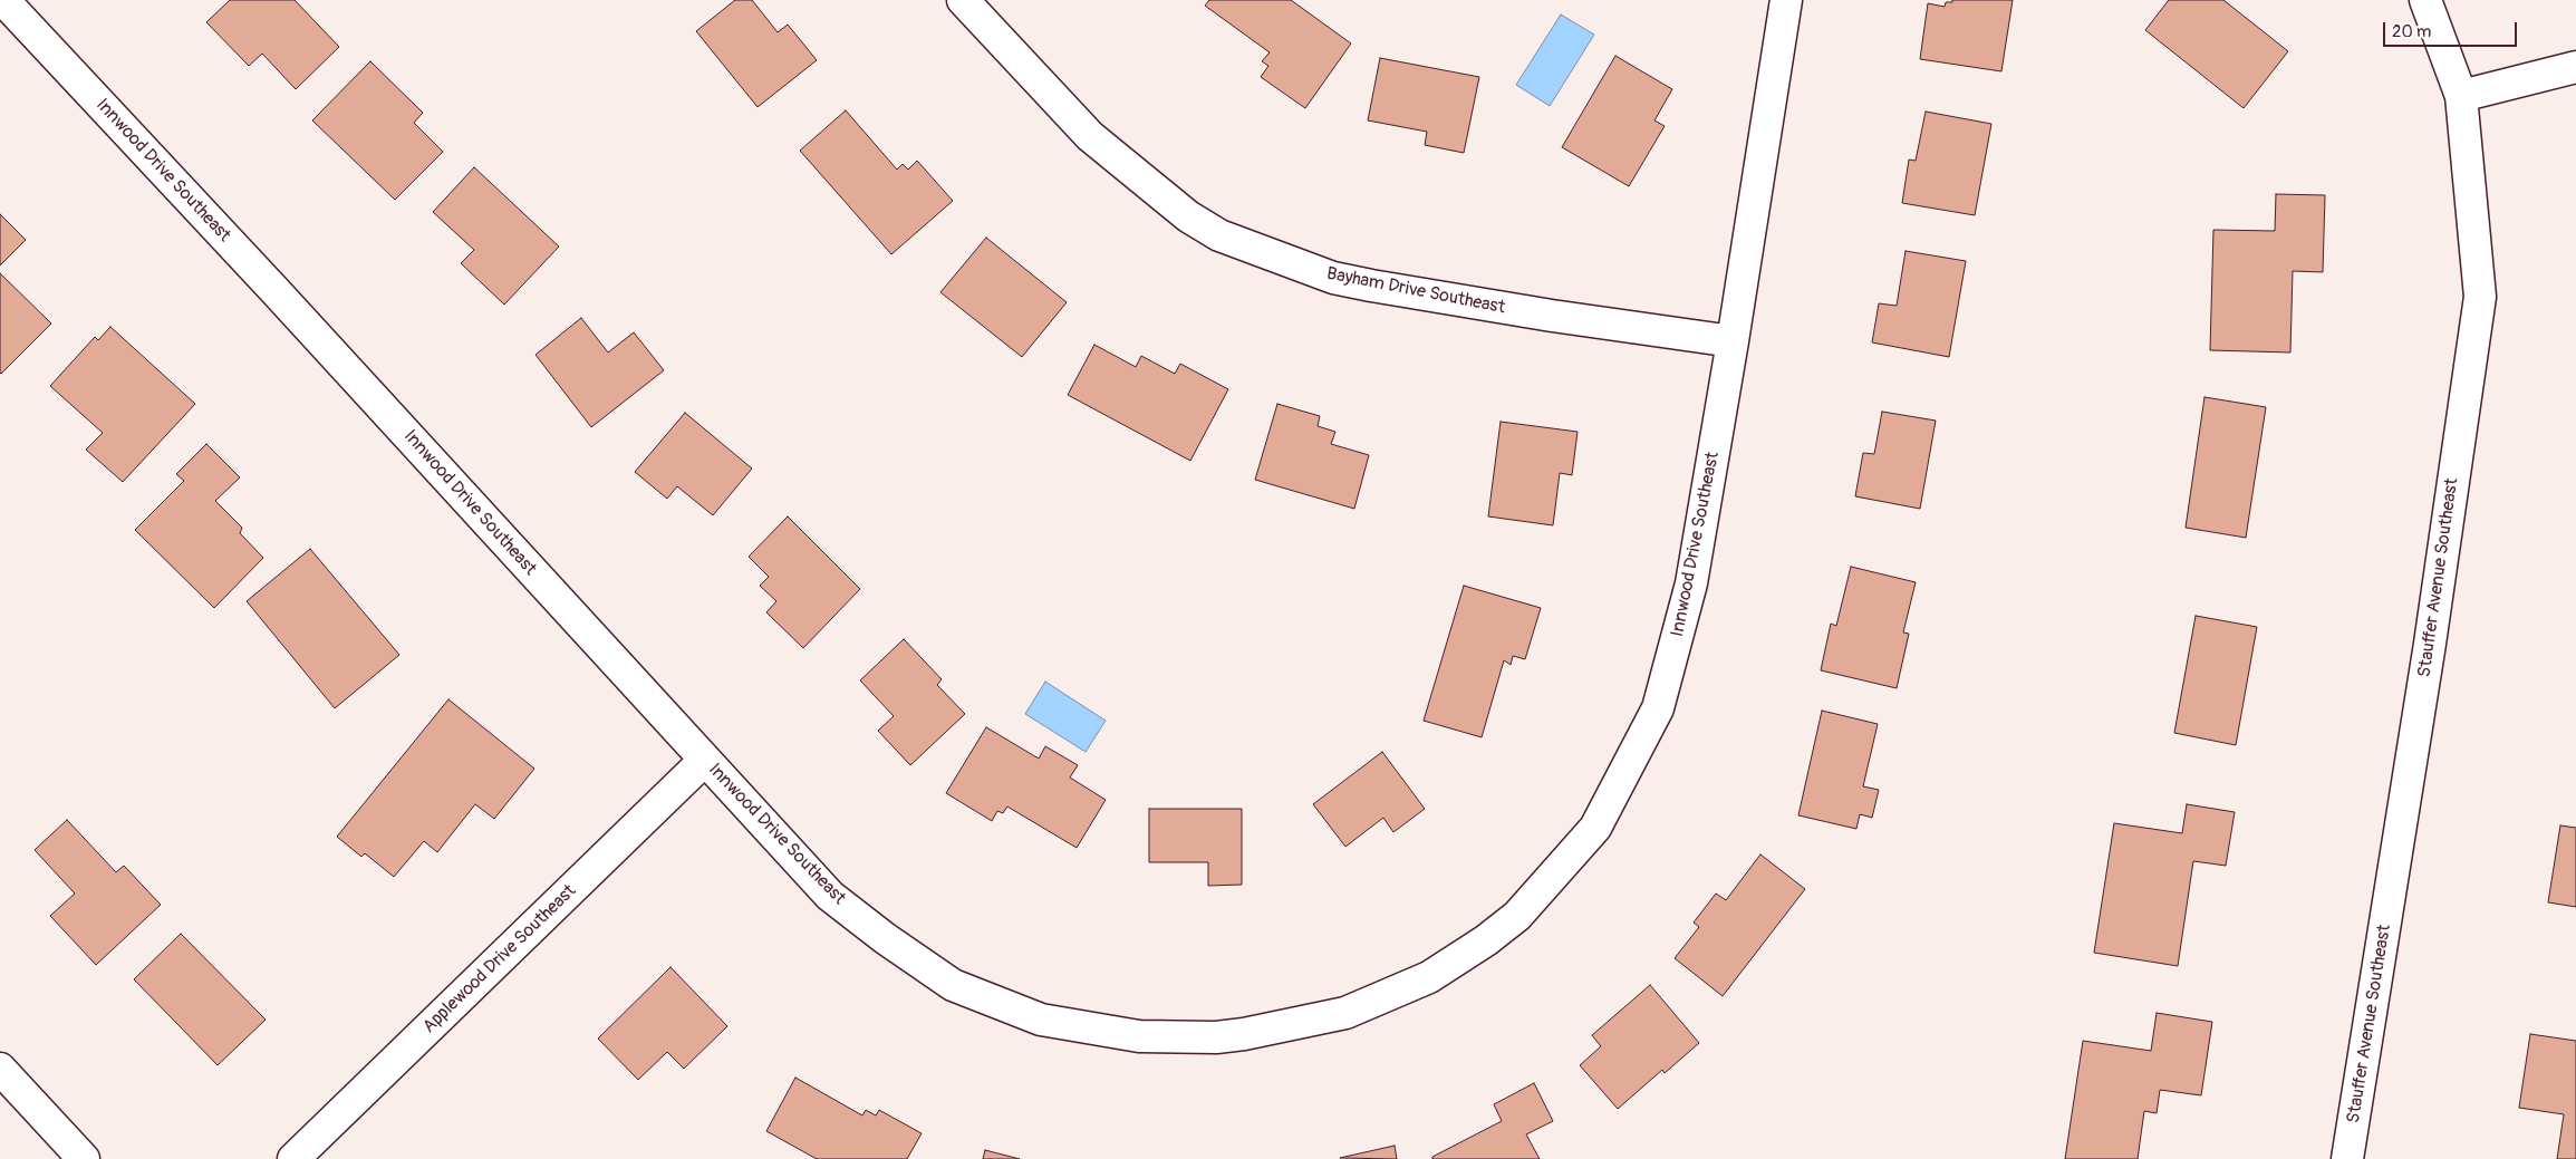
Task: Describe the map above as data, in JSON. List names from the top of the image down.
{
  "streets": {
    "street": [
      "Innwood Drive Southeast",
      "Bayham Drive Southeast",
      "Stauffer Avenue Southeast",
      "Applewood Drive Southeast"
    ]
  },
  "crossings": [
    ["Innwood Drive Southeast", "Bayham Drive Southeast"],
    ["Innwood Drive Southeast", "Applewood Drive Southeast"]
  ],
  "scale_bar": "20 m"
}
